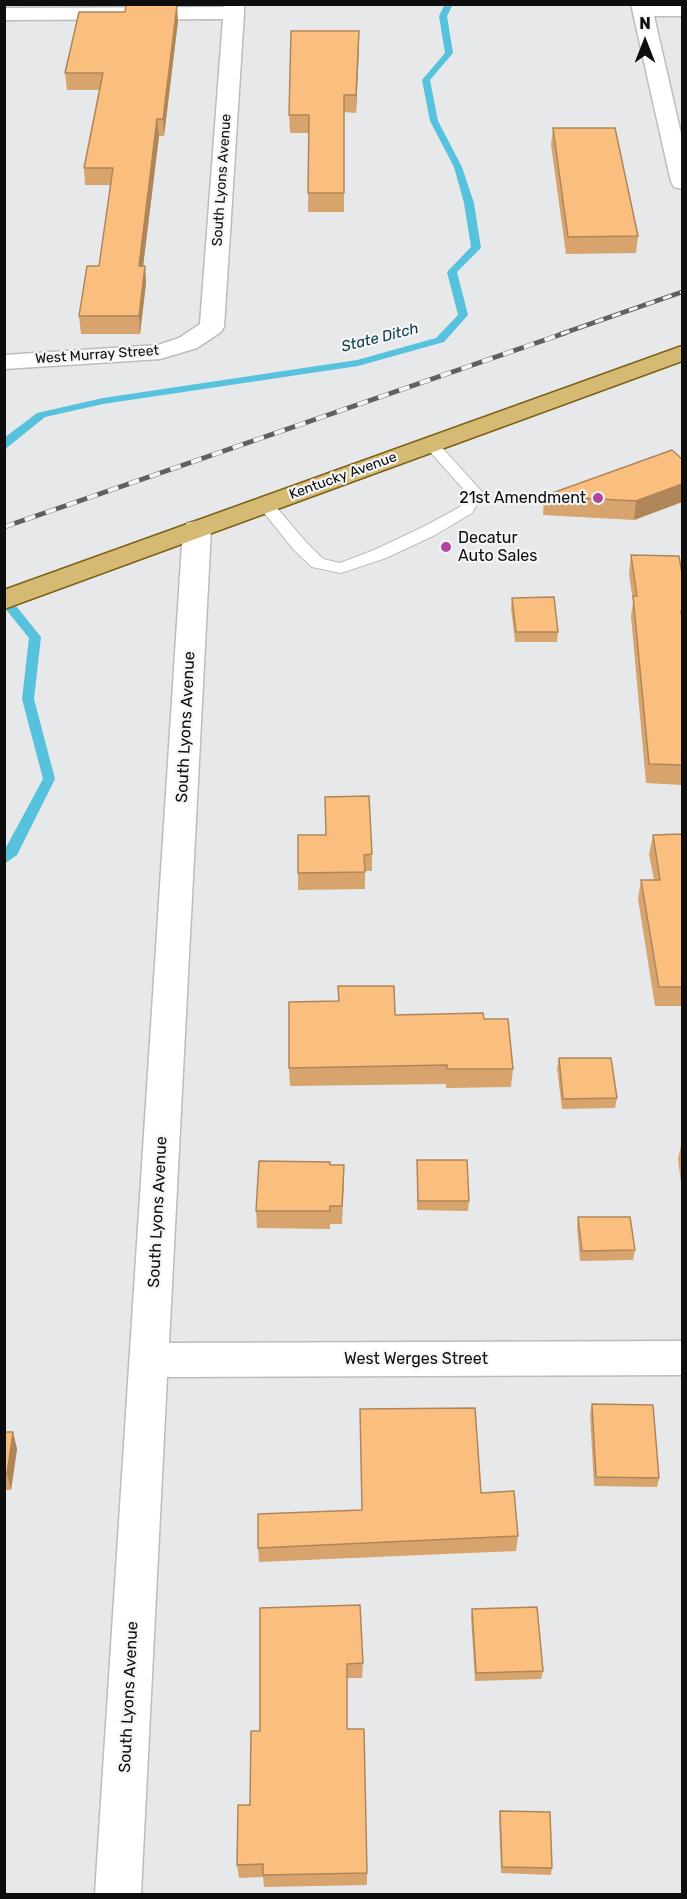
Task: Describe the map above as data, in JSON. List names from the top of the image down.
{
  "streets": {
    "main road": ["Kentucky Avenue"],
    "street": ["South Lyons Avenue", "West Murray Street", "West Werges Street"]
  },
  "crossings": [
    ["South Lyons Avenue", "West Murray Street"],
    ["South Lyons Avenue", "Kentucky Avenue"],
    ["South Lyons Avenue", "West Werges Street"]
  ],
  "water": ["State Ditch"],
  "places": ["21st Amendment", "Decatur Auto Sales"],
  "north": "top"
}
